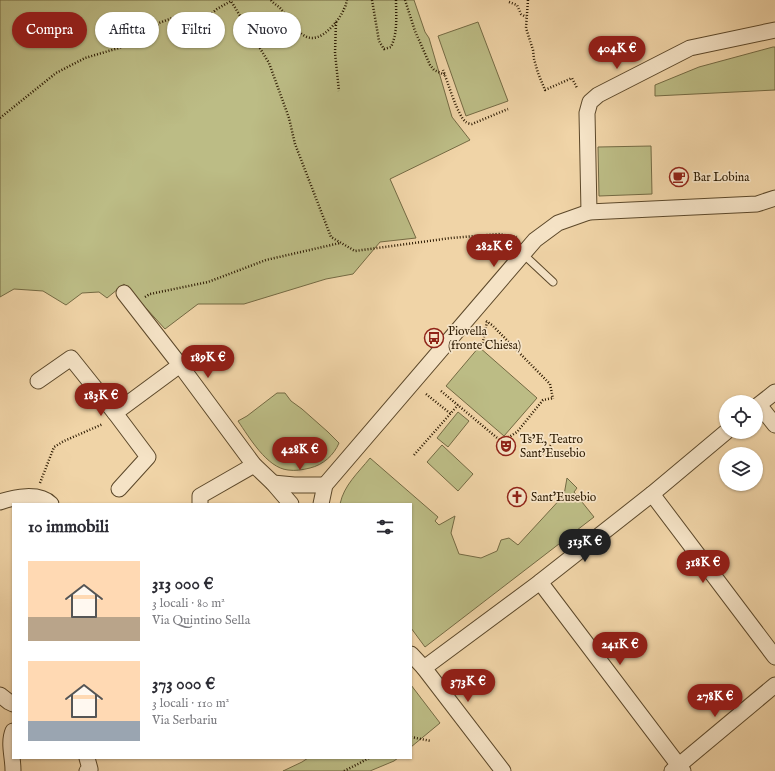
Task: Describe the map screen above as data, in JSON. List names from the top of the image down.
{
  "places": {
    "cafe": ["Bar Lobina"],
    "bus stop": ["Piovella (fronte Chiesa)"],
    "theatre": ["Ts’E, Teatro Sant’Eusebio"],
    "church": ["Sant'Eusebio"]
  },
  "page": {
    "chip": [
      "Compra",
      "Affitta",
      "Filtri",
      "Nuovo"
    ],
    "price": [
      "404K €",
      "282K €",
      "189K €",
      "183K €",
      "428K €",
      "313K €",
      "318K €",
      "241K €",
      "373K €",
      "278K €"
    ],
    "heading": "10 immobili",
    "list": [
      {
        "name": "313 000 €",
        "note": "3 locali · 80 m² · Via Quintino Sella"
      },
      {
        "name": "373 000 €",
        "note": "3 locali · 110 m² · Via Serbariu"
      }
    ]
  }
}
